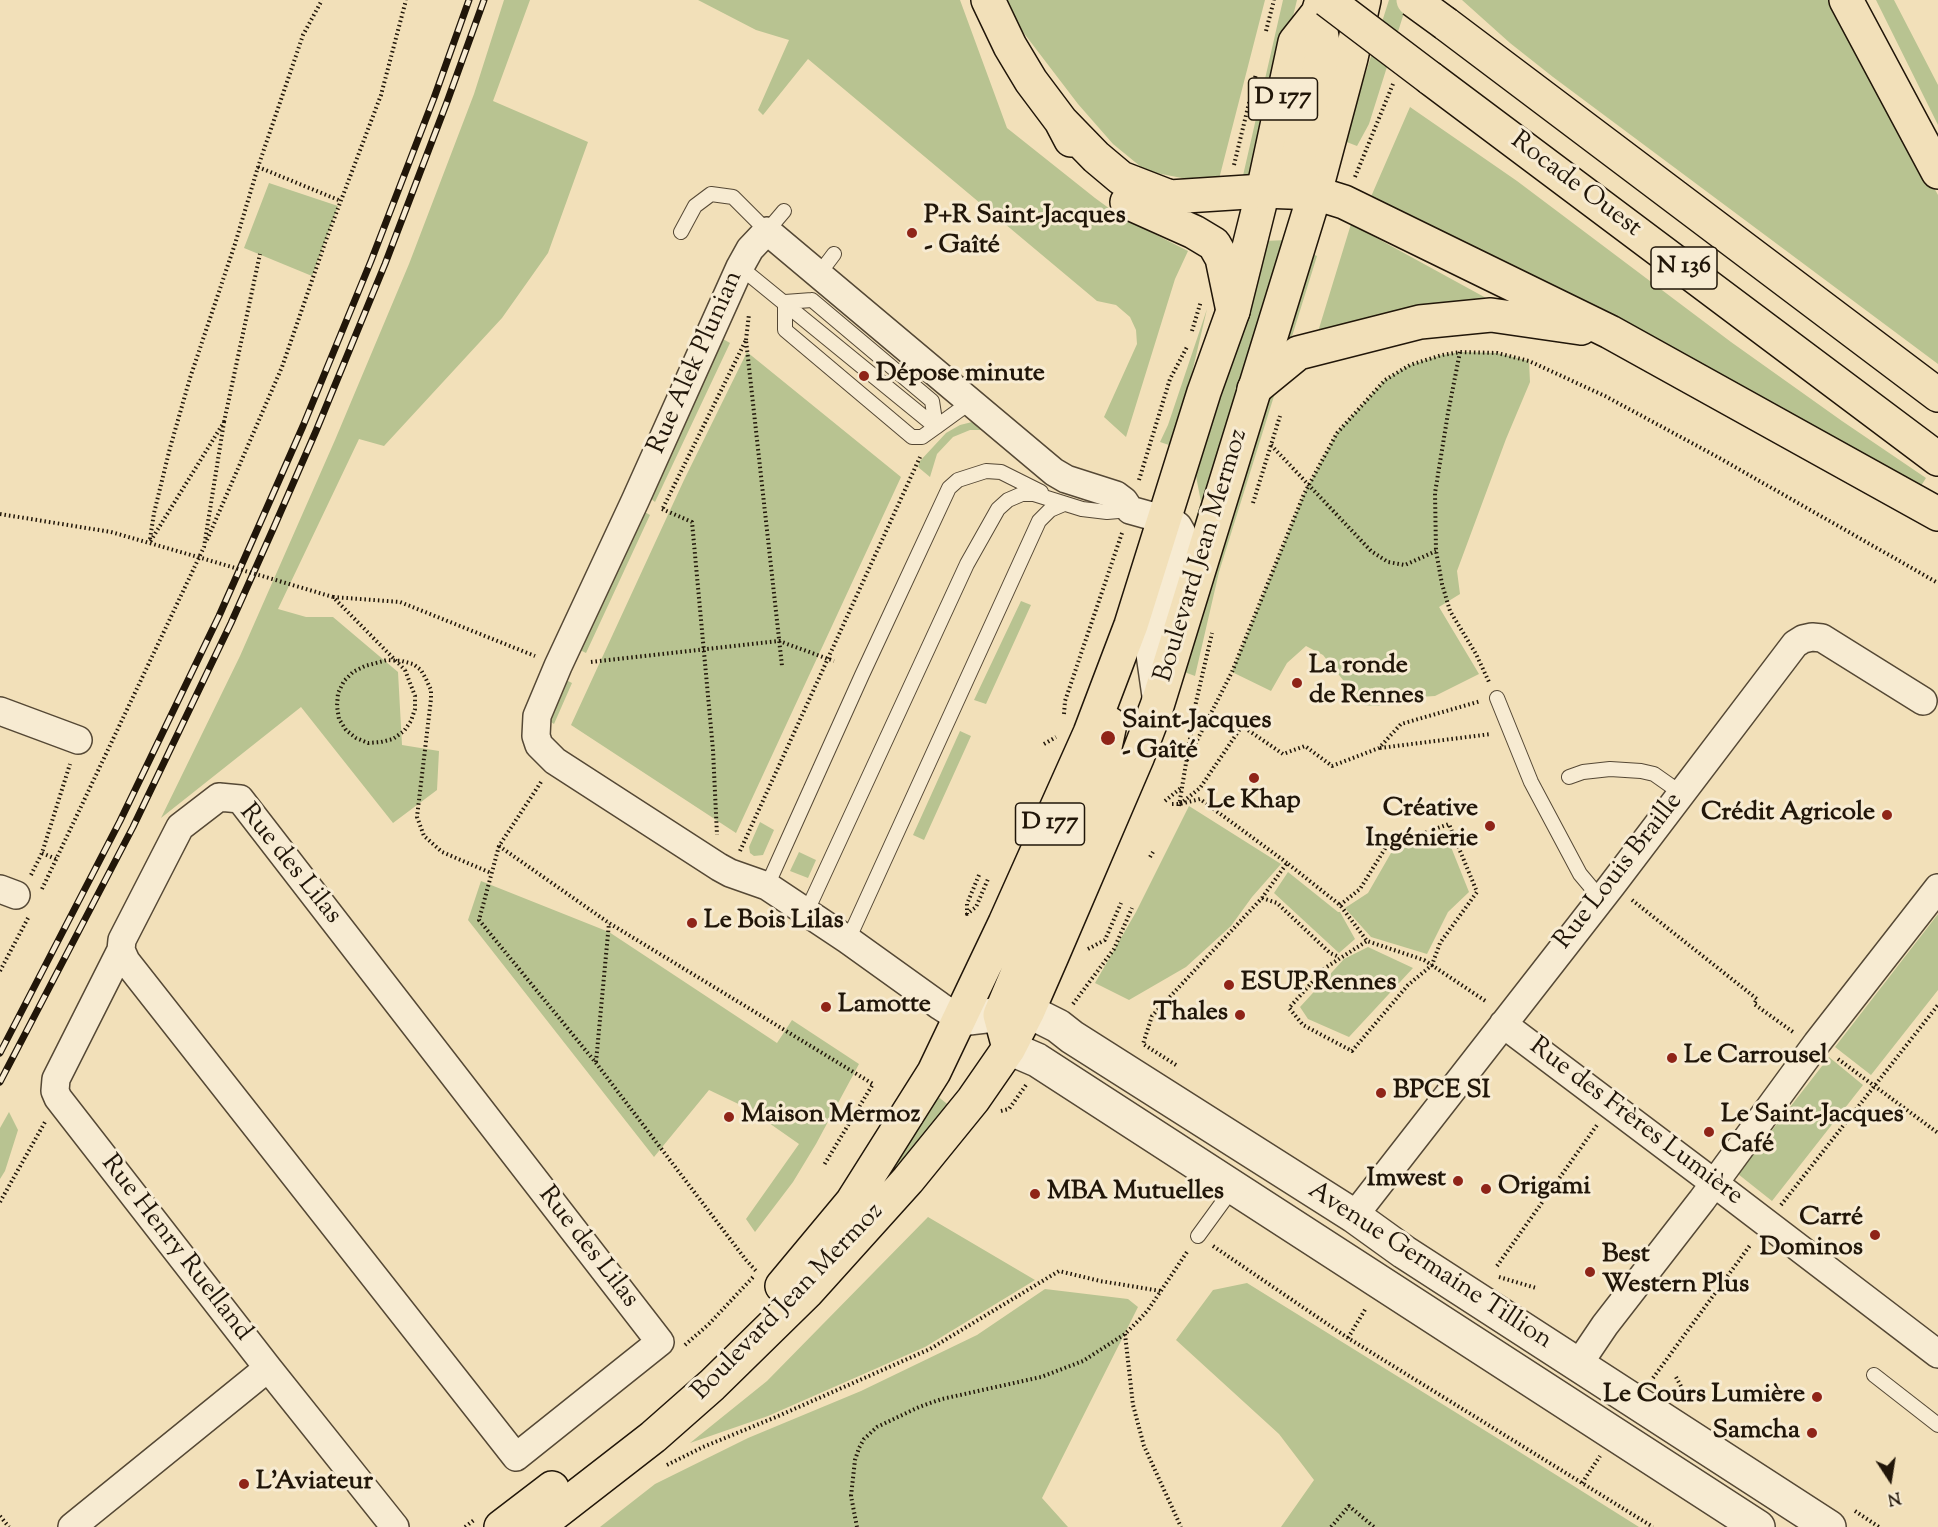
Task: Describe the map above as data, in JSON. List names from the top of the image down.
{
  "streets": {
    "main road": [
      "D 177",
      "Rocade Ouest",
      "N 136",
      "Boulevard Jean Mermoz",
      "Avenue Germaine Tillion"
    ],
    "street": [
      "Rue Alek Plunian",
      "Rue des Lilas",
      "Rue Louis Braille",
      "Rue des Frères Lumière",
      "Rue Henry Ruelland"
    ]
  },
  "crossings": [
    ["D 177", "Rocade Ouest"],
    ["D 177", "Boulevard Jean Mermoz"],
    ["Rue Alek Plunian", "Boulevard Jean Mermoz"],
    ["Rue Alek Plunian", "Avenue Germaine Tillion"],
    ["Boulevard Jean Mermoz", "Avenue Germaine Tillion"],
    ["Rue Louis Braille", "Rue des Frères Lumière"],
    ["Rue Louis Braille", "Avenue Germaine Tillion"]
  ],
  "places": [
    "P+R Saint-Jacques - Gaîté",
    "Dépose minute",
    "La ronde de Rennes",
    "Saint-Jacques - Gaîté",
    "Le Khap",
    "Crédit Agricole",
    "Créative Ingénierie",
    "Le Bois Lilas",
    "ESUP Rennes",
    "Lamotte",
    "Thales",
    "Le Carrousel",
    "BPCE SI",
    "Maison Mermoz",
    "Le Saint-Jacques Café",
    "Imwest",
    "Origami",
    "MBA Mutuelles",
    "Carré Dominos",
    "Best Western Plus",
    "Le Cours Lumière",
    "Samcha",
    "L'Aviateur"
  ],
  "north": "bottom"
}
